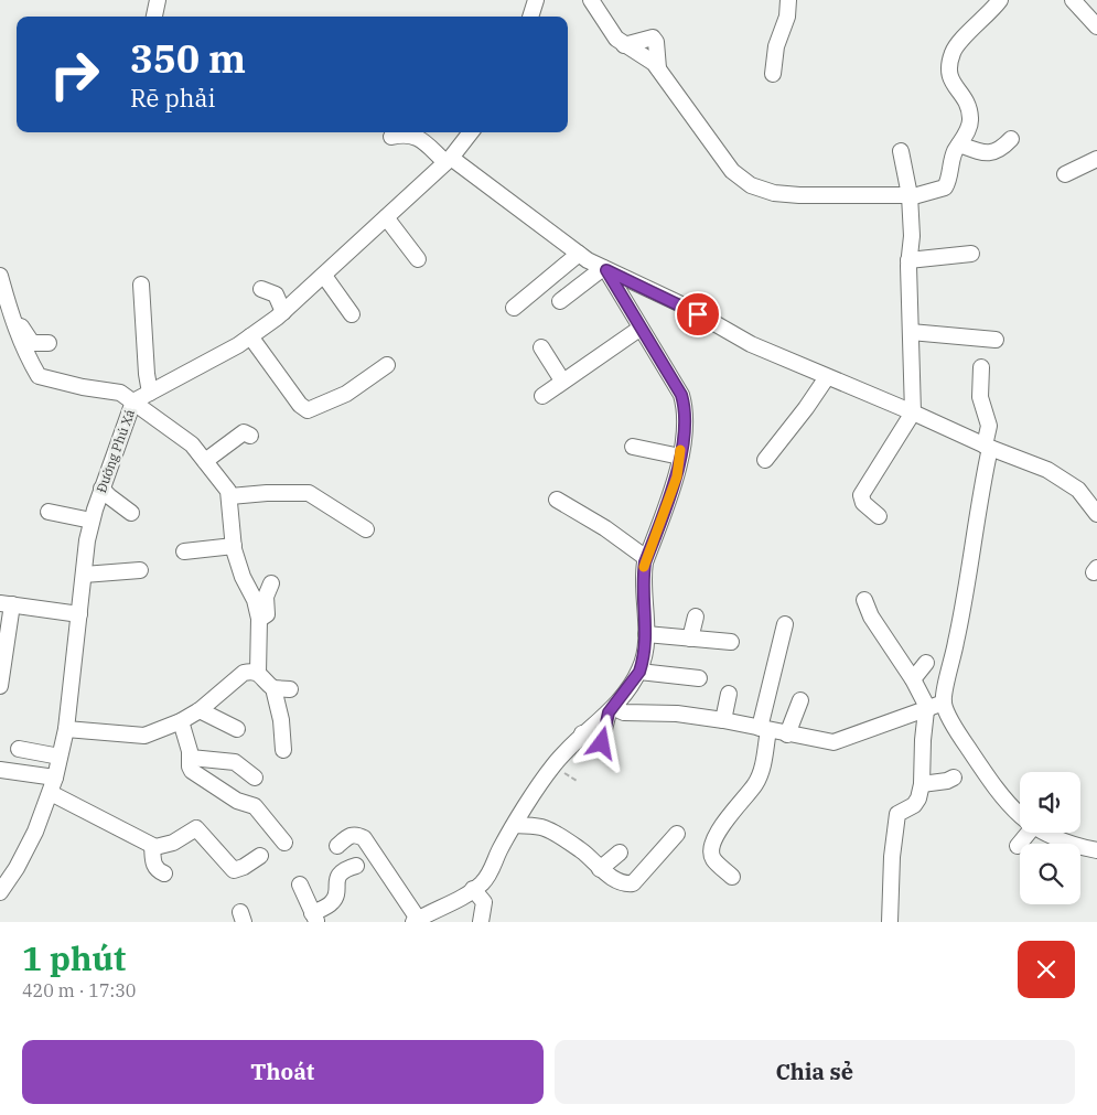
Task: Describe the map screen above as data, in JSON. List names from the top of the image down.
{
  "streets": {
    "street": ["Đường Phú Xá"]
  },
  "page": {
    "turn": ["350 m", "Rẽ phải"],
    "heading": ["1 phút", "420 m · 17:30"],
    "buttons": ["Thoát", "Chia sẻ"]
  }
}
